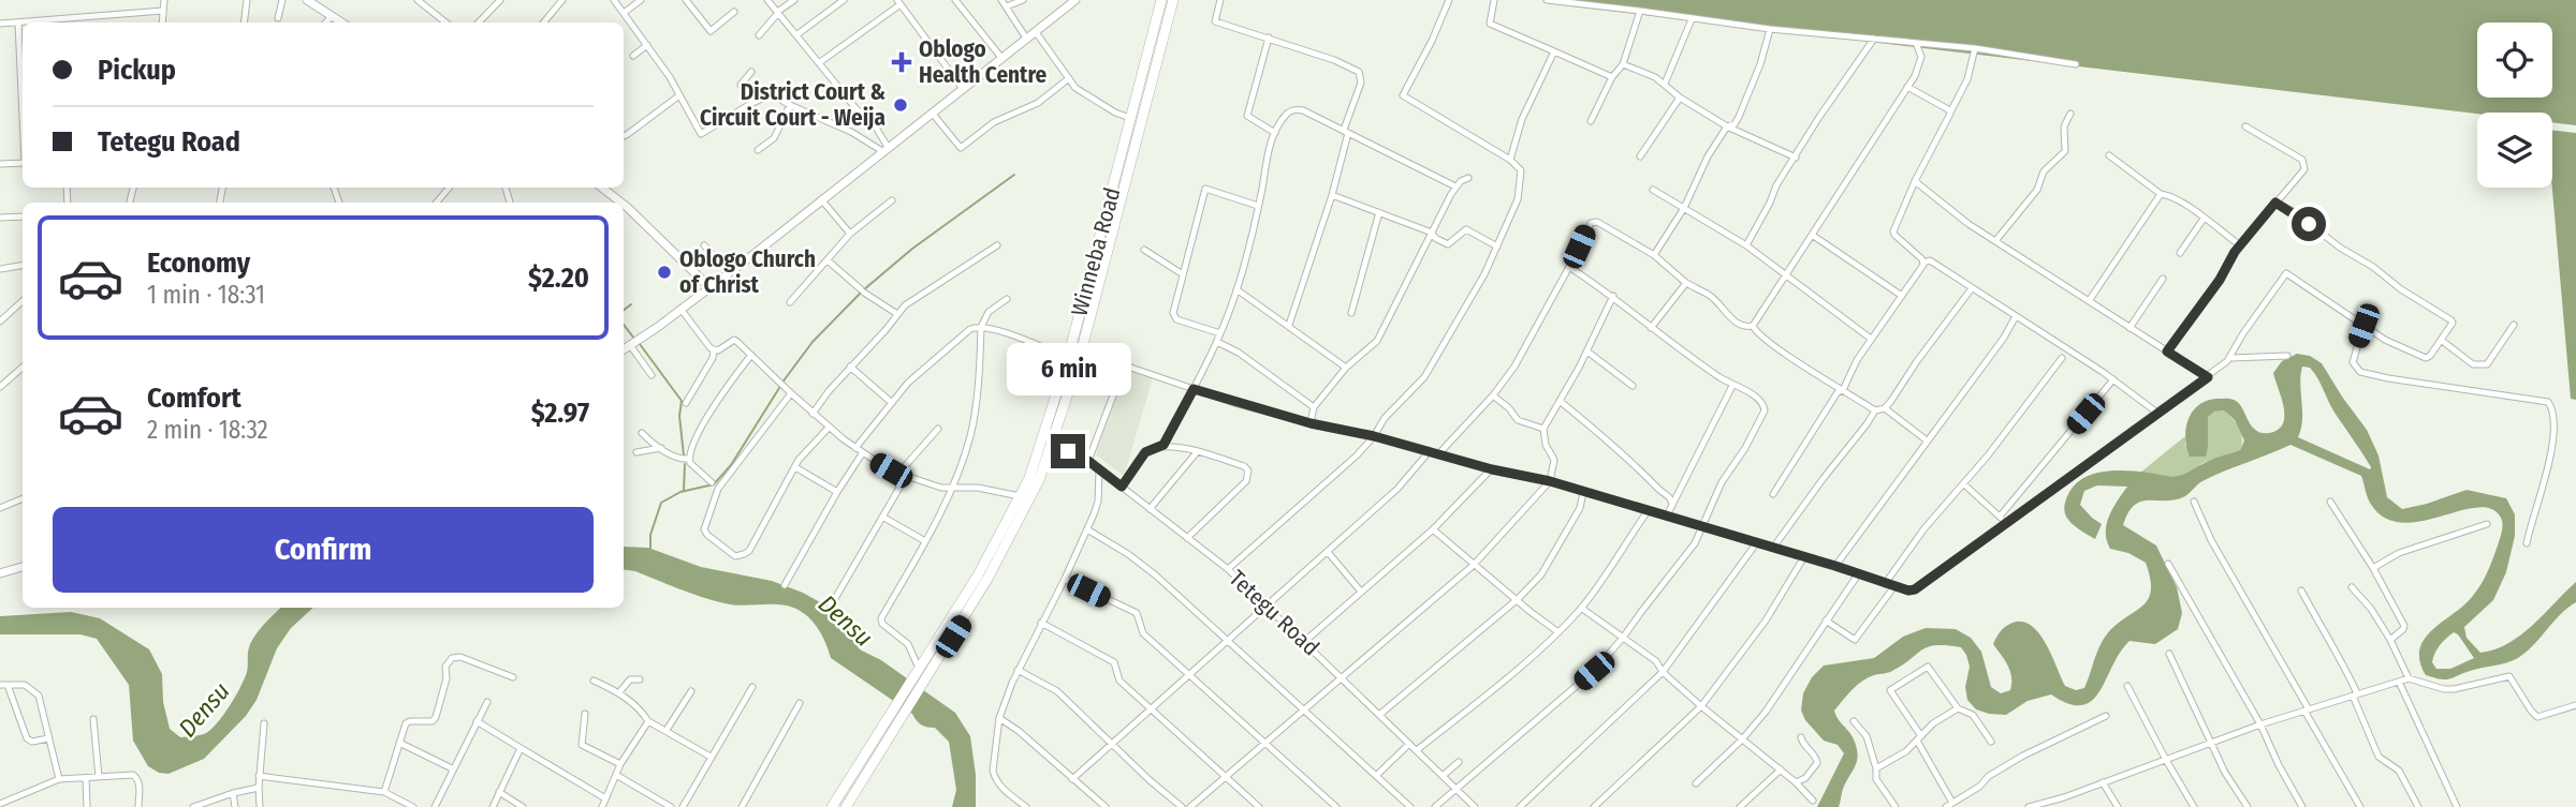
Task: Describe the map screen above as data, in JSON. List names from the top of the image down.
{
  "streets": {
    "highway": ["Winneba Road"],
    "street": ["Tetegu Road"]
  },
  "crossings": [
    ["Winneba Road", "Tetegu Road"]
  ],
  "water": ["Densu"],
  "places": {
    "health": ["Oblogo Health Centre"],
    "other": ["District Court & Circuit Court - Weija", "Oblogo Church of Christ"]
  },
  "page": {
    "banner": ["Pickup", "Tetegu Road"],
    "list": [
      {
        "name": "Economy",
        "note": "1 min · 18:31",
        "value": "$2.20"
      },
      {
        "name": "Comfort",
        "note": "2 min · 18:32",
        "value": "$2.97"
      }
    ],
    "bubble": "6 min",
    "buttons": "Confirm"
  }
}
